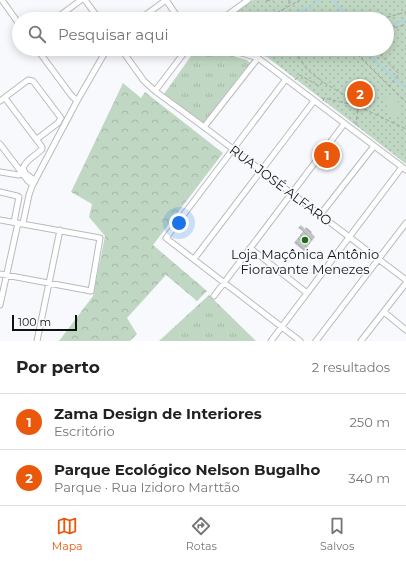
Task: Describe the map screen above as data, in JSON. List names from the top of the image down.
{
  "streets": {
    "street": ["RUA JOSÉ ALFARO"]
  },
  "places": ["Loja Maçônica Antônio Fioravante Menezes"],
  "scale_bar": "100 m",
  "page": {
    "search": "Pesquisar aqui",
    "pins": ["2", "1"],
    "scale": "100 m",
    "heading": ["Por perto", "2 resultados"],
    "list": [
      {
        "mark": "1",
        "name": "Zama Design de Interiores",
        "note": "Escritório",
        "value": "250 m"
      },
      {
        "mark": "2",
        "name": "Parque Ecológico Nelson Bugalho",
        "note": "Parque · Rua Izidoro Marttão",
        "value": "340 m"
      }
    ],
    "nav": ["Mapa", "Rotas", "Salvos"]
  }
}
